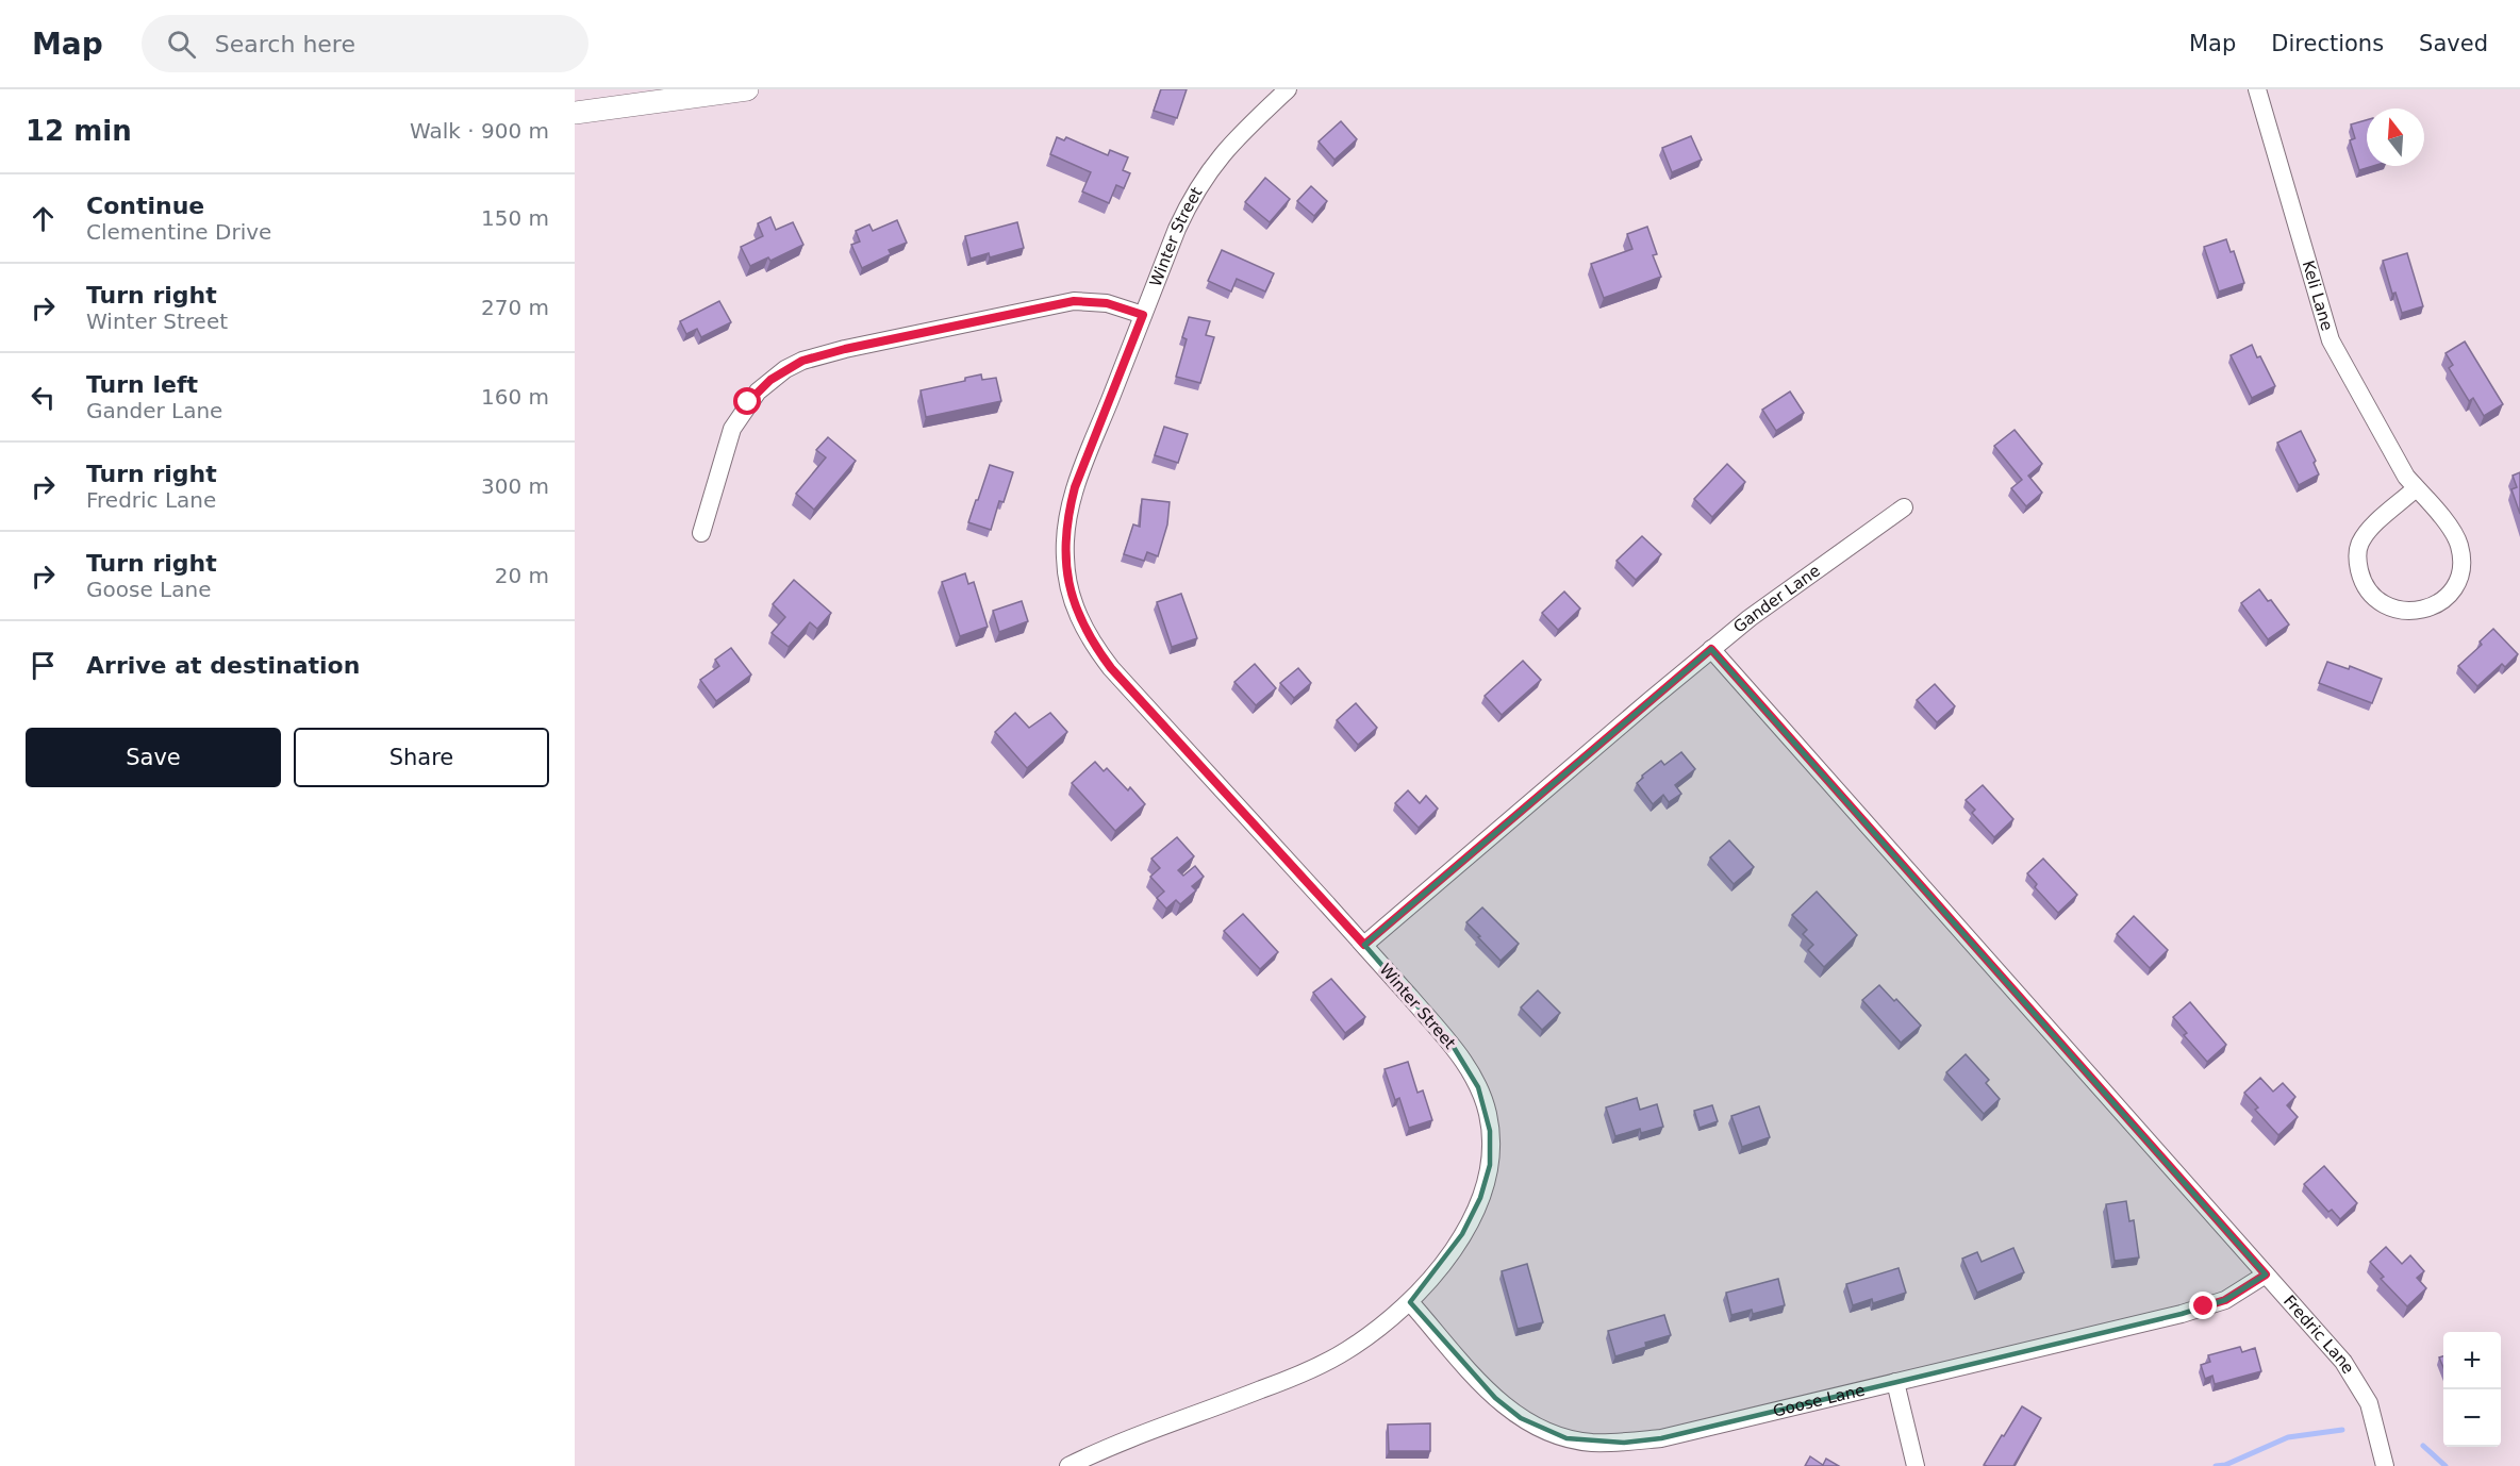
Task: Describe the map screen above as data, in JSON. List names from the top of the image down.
{
  "streets": {
    "street": [
      "Winter Street",
      "Keli Lane",
      "Gander Lane",
      "Fredric Lane",
      "Goose Lane"
    ]
  },
  "crossings": [
    ["Winter Street", "Gander Lane"],
    ["Winter Street", "Goose Lane"],
    ["Gander Lane", "Fredric Lane"],
    ["Fredric Lane", "Goose Lane"]
  ],
  "north": "top",
  "page": {
    "header": "Map",
    "search": "Search here",
    "nav": ["Map", "Directions", "Saved"],
    "heading": ["12 min", "Walk · 900 m"],
    "list": [
      ["Continue", "Clementine Drive", "150 m"],
      ["Turn right", "Winter Street", "270 m"],
      ["Turn left", "Gander Lane", "160 m"],
      ["Turn right", "Fredric Lane", "300 m"],
      ["Turn right", "Goose Lane", "20 m"],
      "Arrive at destination"
    ],
    "buttons": ["Save", "Share"],
    "map_buttons": ["+", "−"]
  }
}
